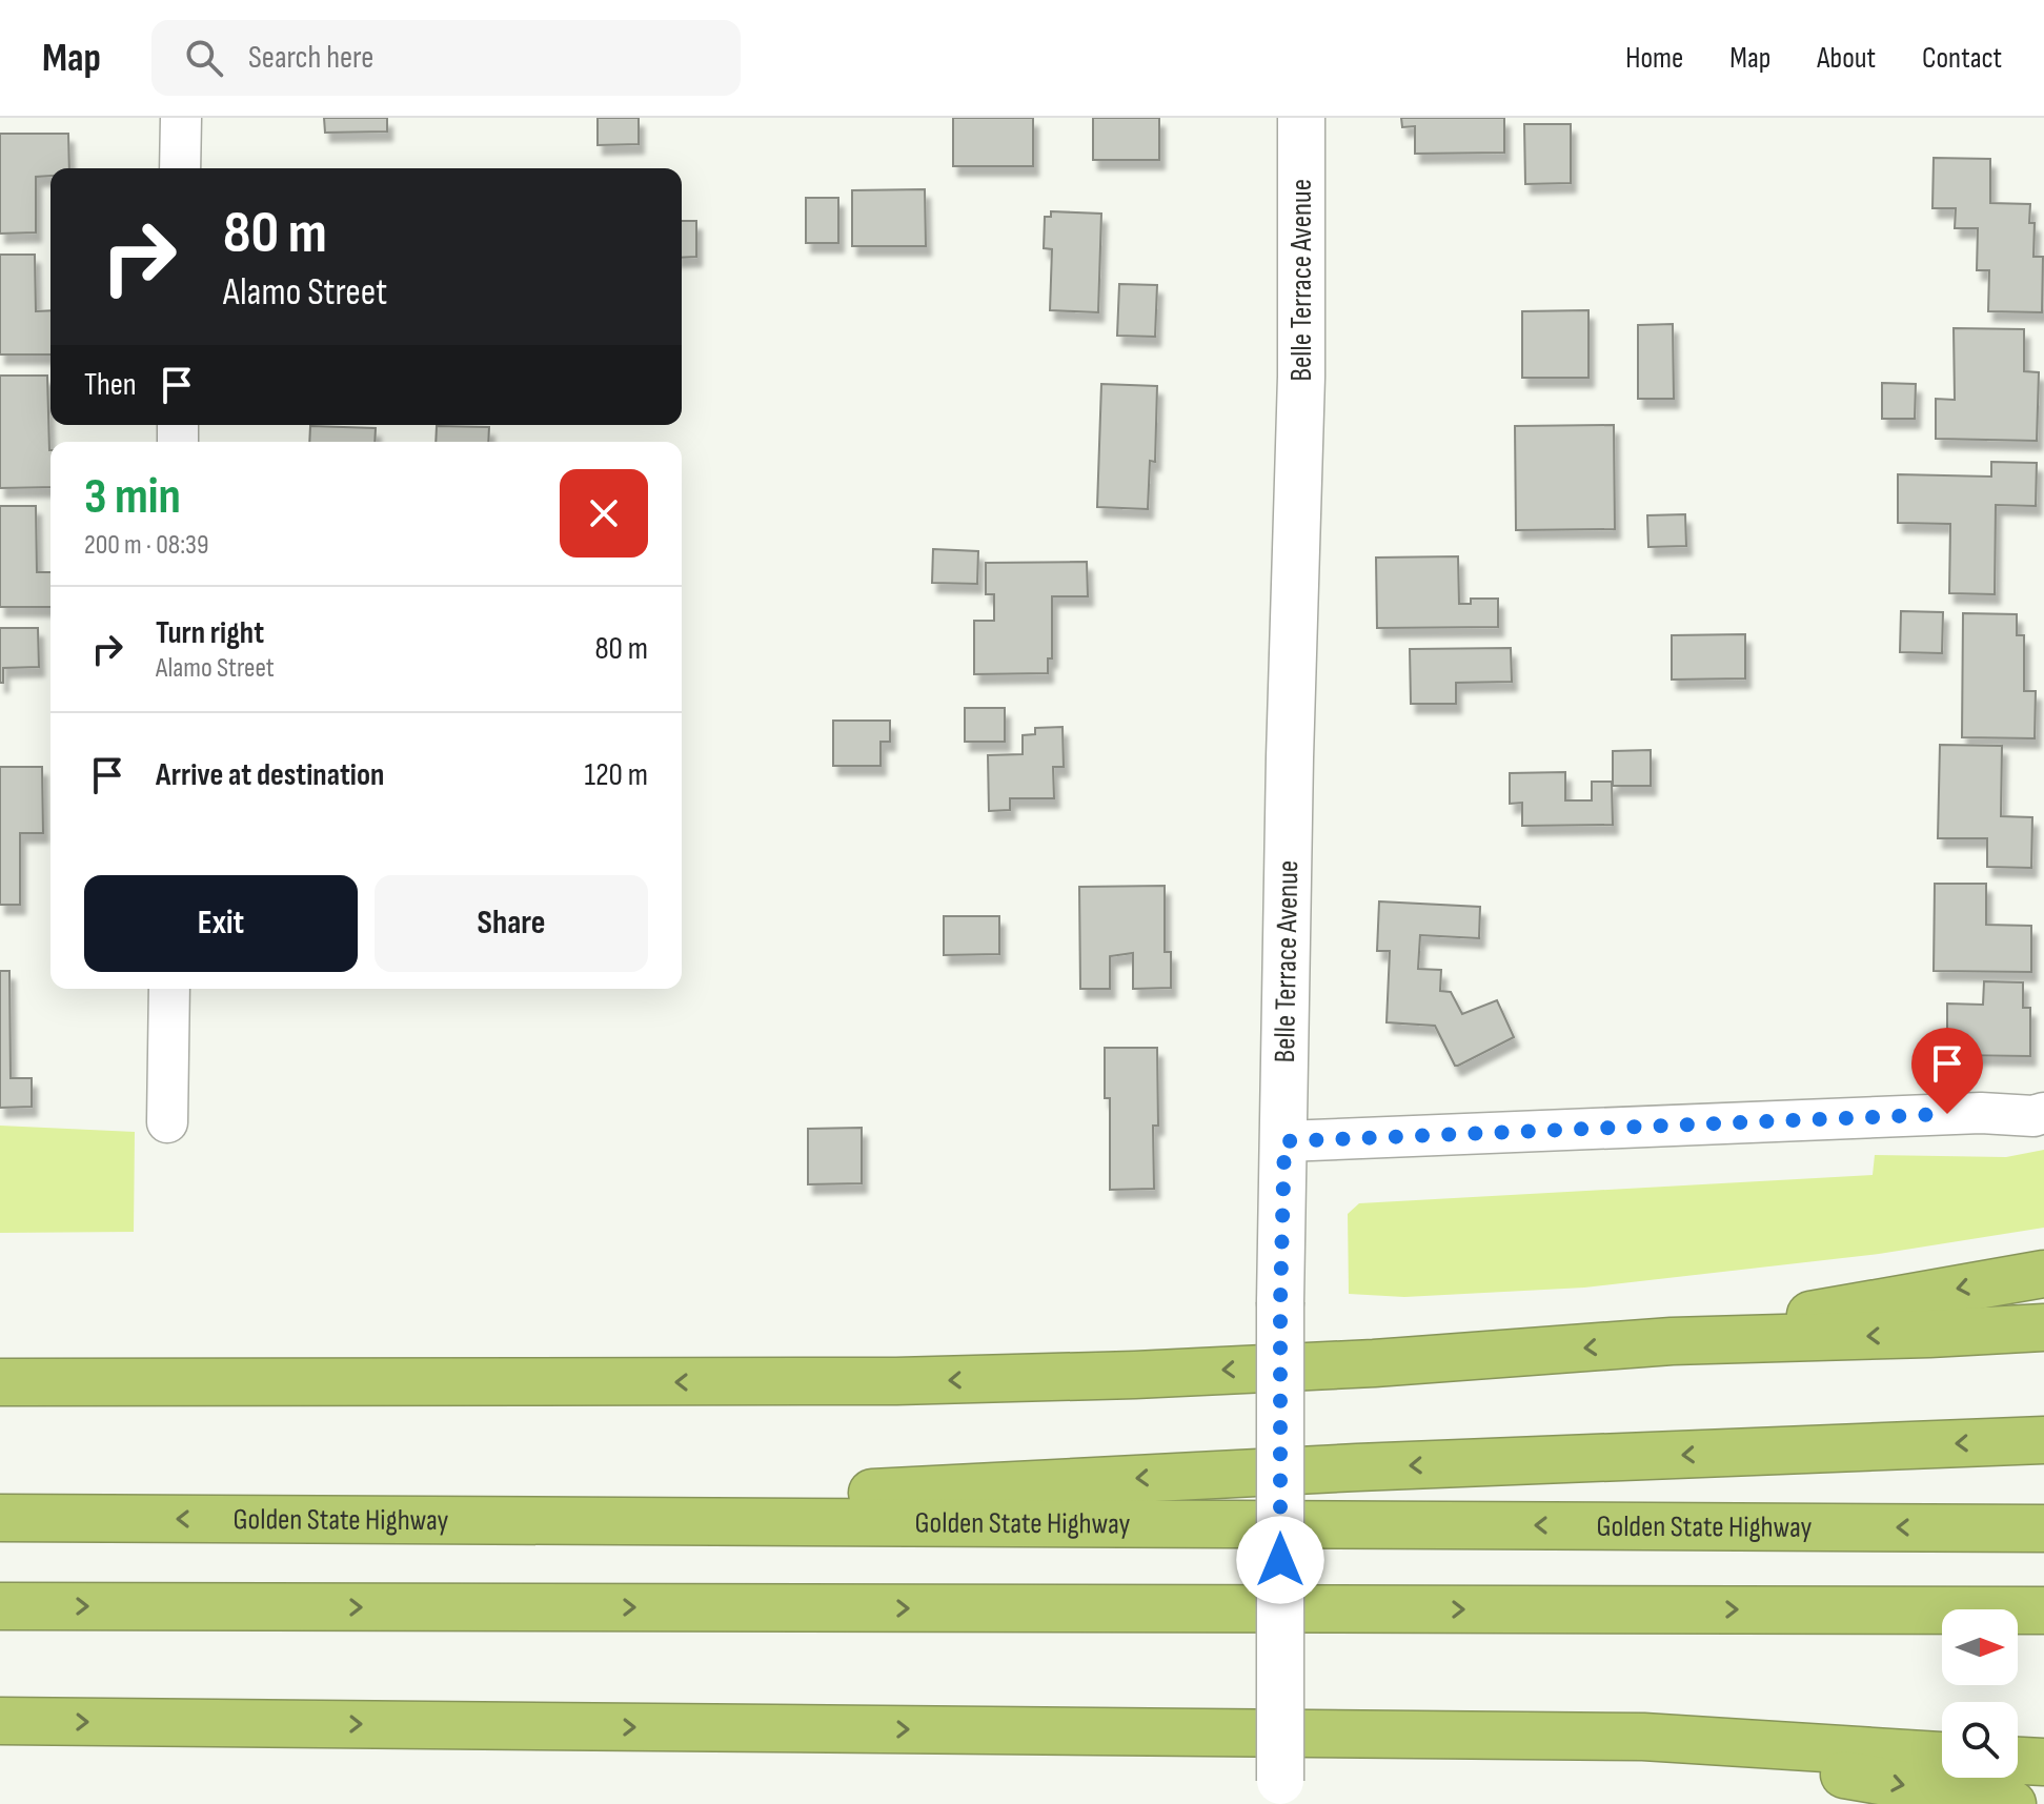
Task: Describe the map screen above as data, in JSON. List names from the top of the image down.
{
  "streets": {
    "highway": ["Golden State Highway"],
    "street": ["Belle Terrace Avenue"]
  },
  "north": "right",
  "page": {
    "header": "Map",
    "search": "Search here",
    "nav": [
      "Home",
      "Map",
      "About",
      "Contact"
    ],
    "turn": ["80 m", "Alamo Street"],
    "then": "Then",
    "heading": ["3 min", "200 m · 08:39"],
    "list": [
      {
        "name": "Turn right",
        "note": "Alamo Street",
        "value": "80 m"
      },
      {
        "name": "Arrive at destination",
        "value": "120 m"
      }
    ],
    "buttons": ["Exit", "Share"]
  }
}
